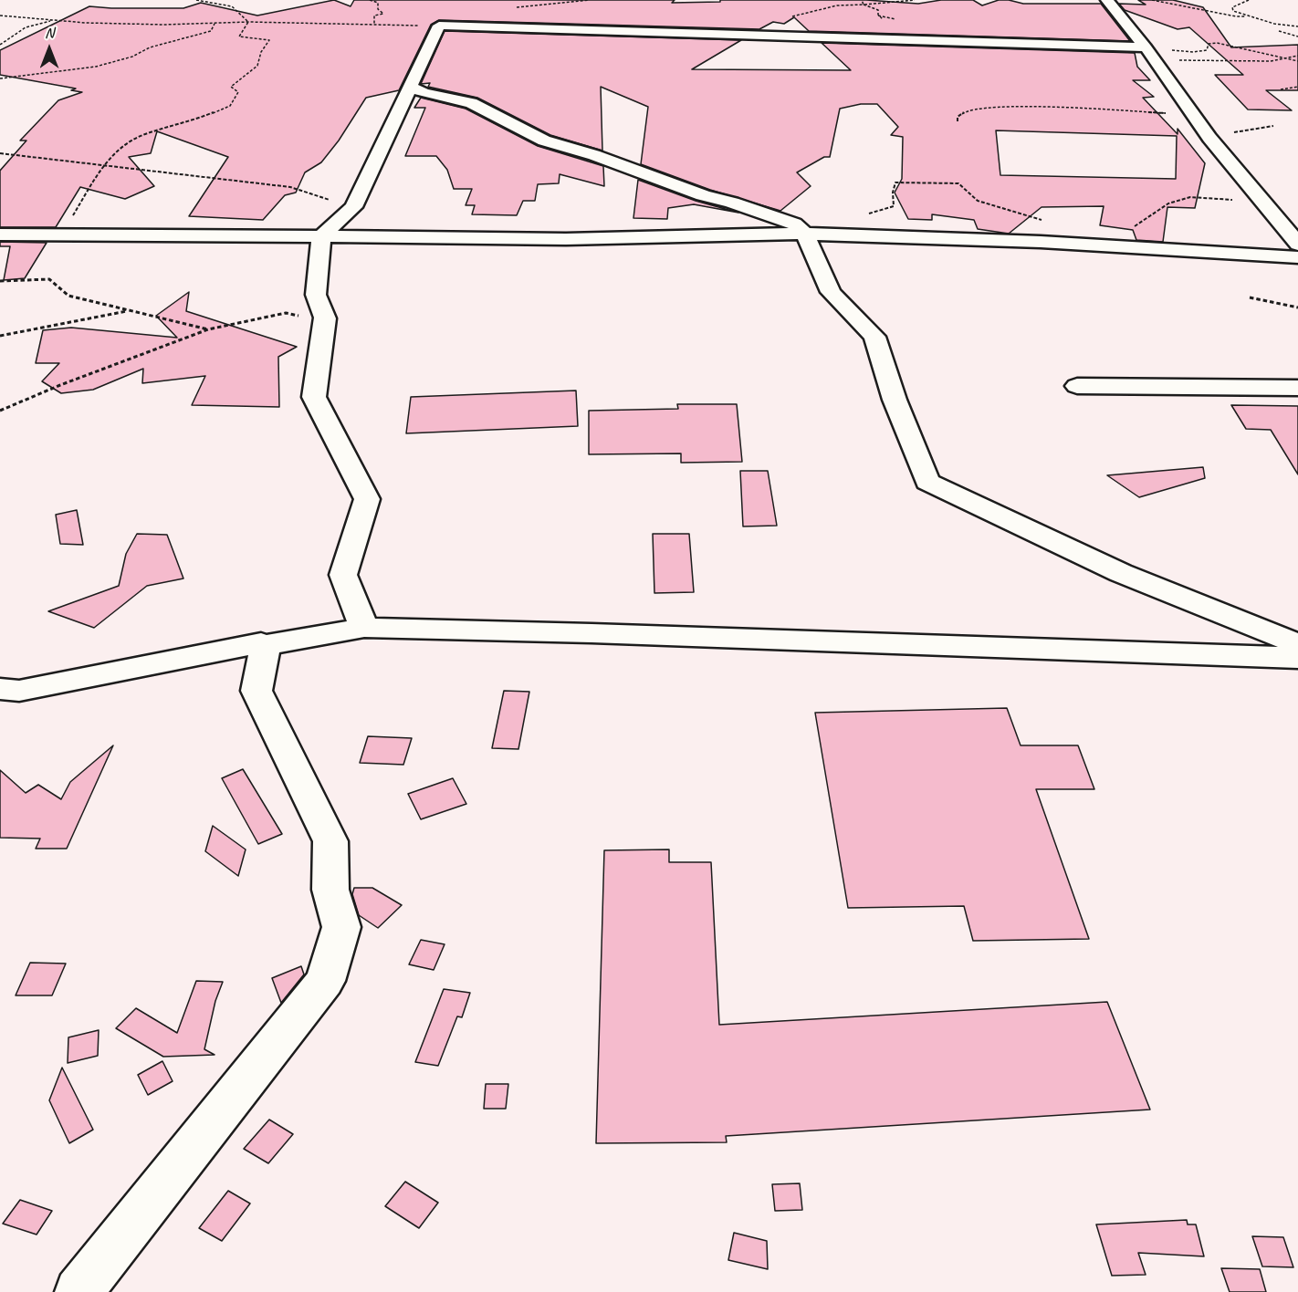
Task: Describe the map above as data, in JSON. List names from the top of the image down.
{
  "north": "top"
}
